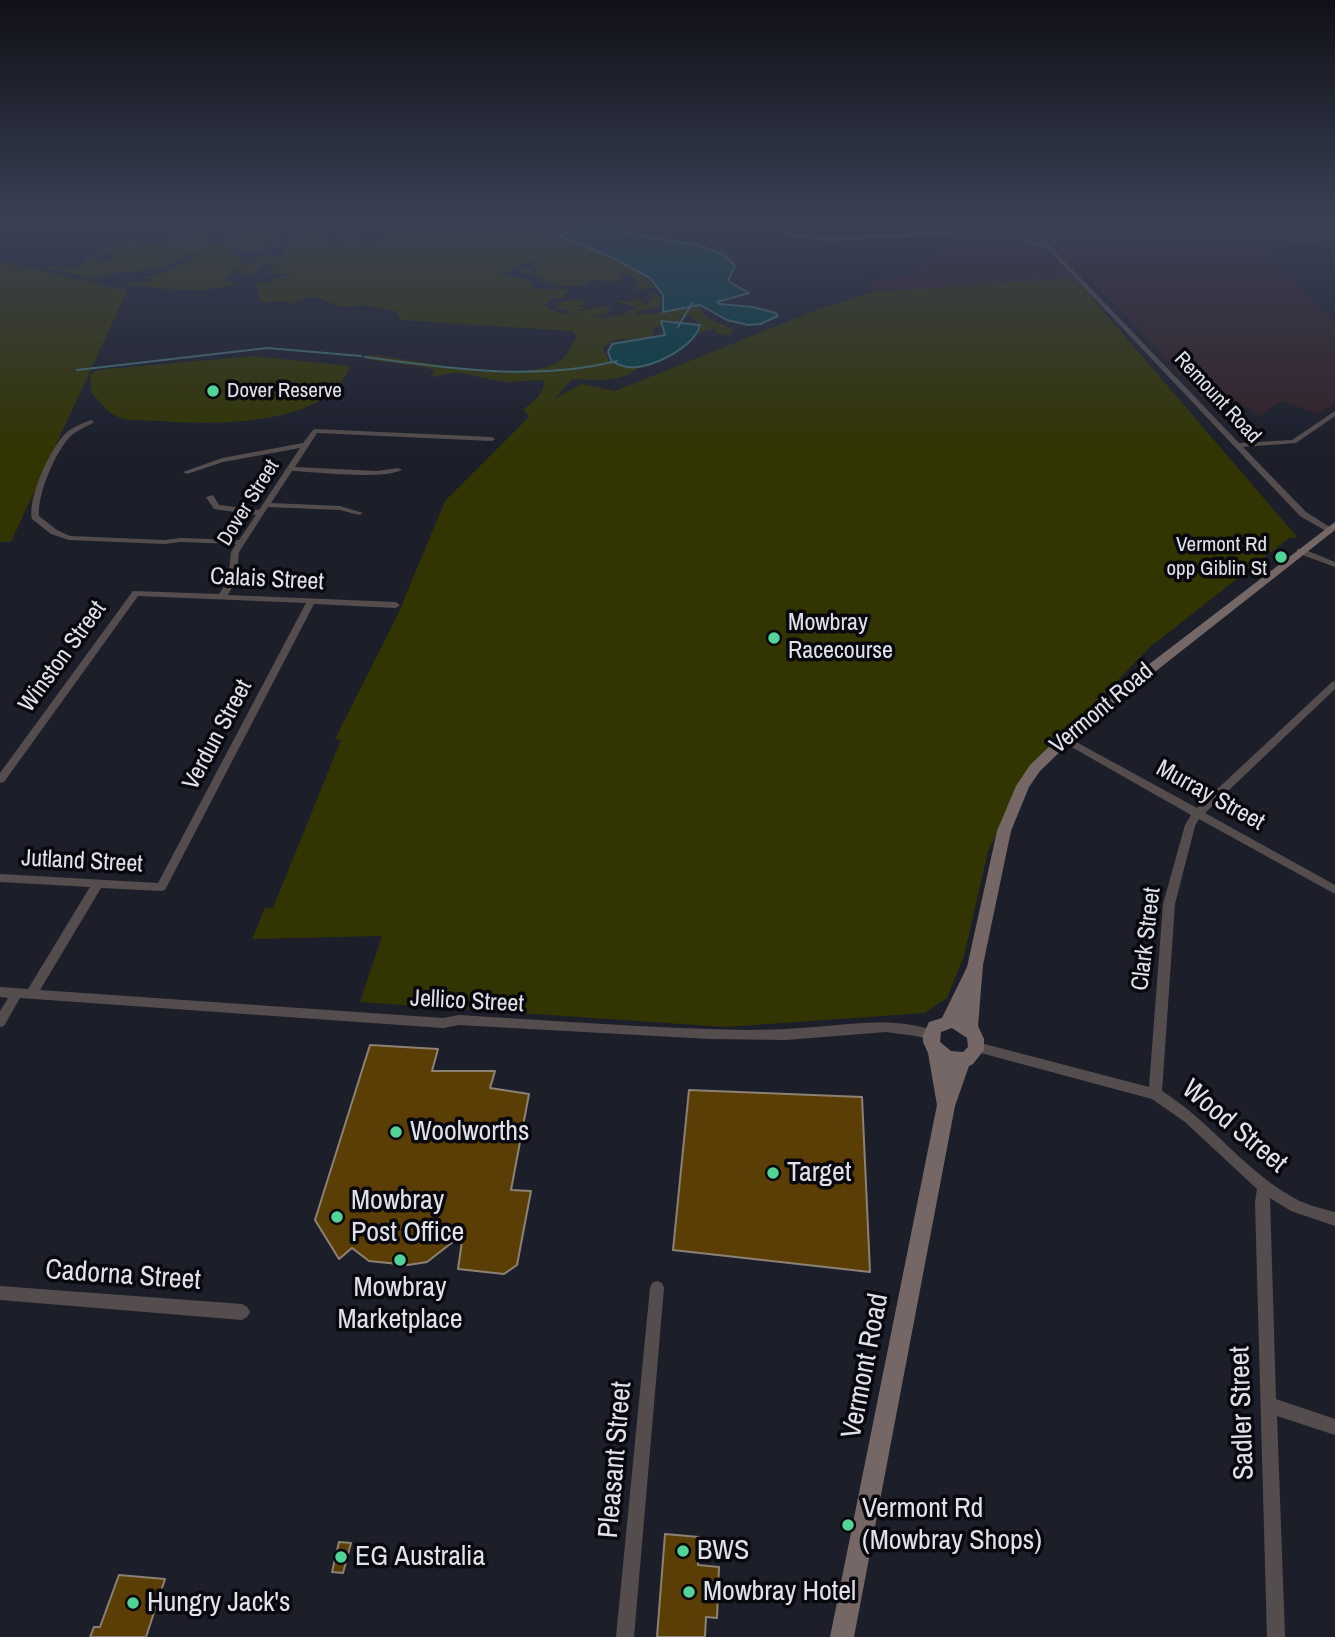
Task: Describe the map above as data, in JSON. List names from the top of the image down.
{
  "streets": {
    "street": [
      "Remount Road",
      "Dover Street",
      "Calais Street",
      "Winston Street",
      "Vermont Road",
      "Verdun Street",
      "Murray Street",
      "Jutland Street",
      "Clark Street",
      "Jellico Street",
      "Wood Street",
      "Cadorna Street",
      "Sadler Street",
      "Pleasant Street"
    ]
  },
  "crossings": [
    ["Remount Road", "Vermont Road"],
    ["Dover Street", "Calais Street"],
    ["Calais Street", "Winston Street"],
    ["Calais Street", "Verdun Street"],
    ["Vermont Road", "Murray Street"],
    ["Vermont Road", "Jellico Street"],
    ["Vermont Road", "Wood Street"],
    ["Verdun Street", "Jutland Street"],
    ["Murray Street", "Clark Street"],
    ["Clark Street", "Wood Street"],
    ["Jellico Street", "Wood Street"],
    ["Wood Street", "Sadler Street"]
  ],
  "places": [
    "Dover Reserve",
    "Vermont Rd opp Giblin St",
    "Mowbray Racecourse",
    "Woolworths",
    "Target",
    "Mowbray Post Office",
    "Mowbray Marketplace",
    "Vermont Rd (Mowbray Shops)",
    "BWS",
    "EG Australia",
    "Mowbray Hotel",
    "Hungry Jack's"
  ]
}
